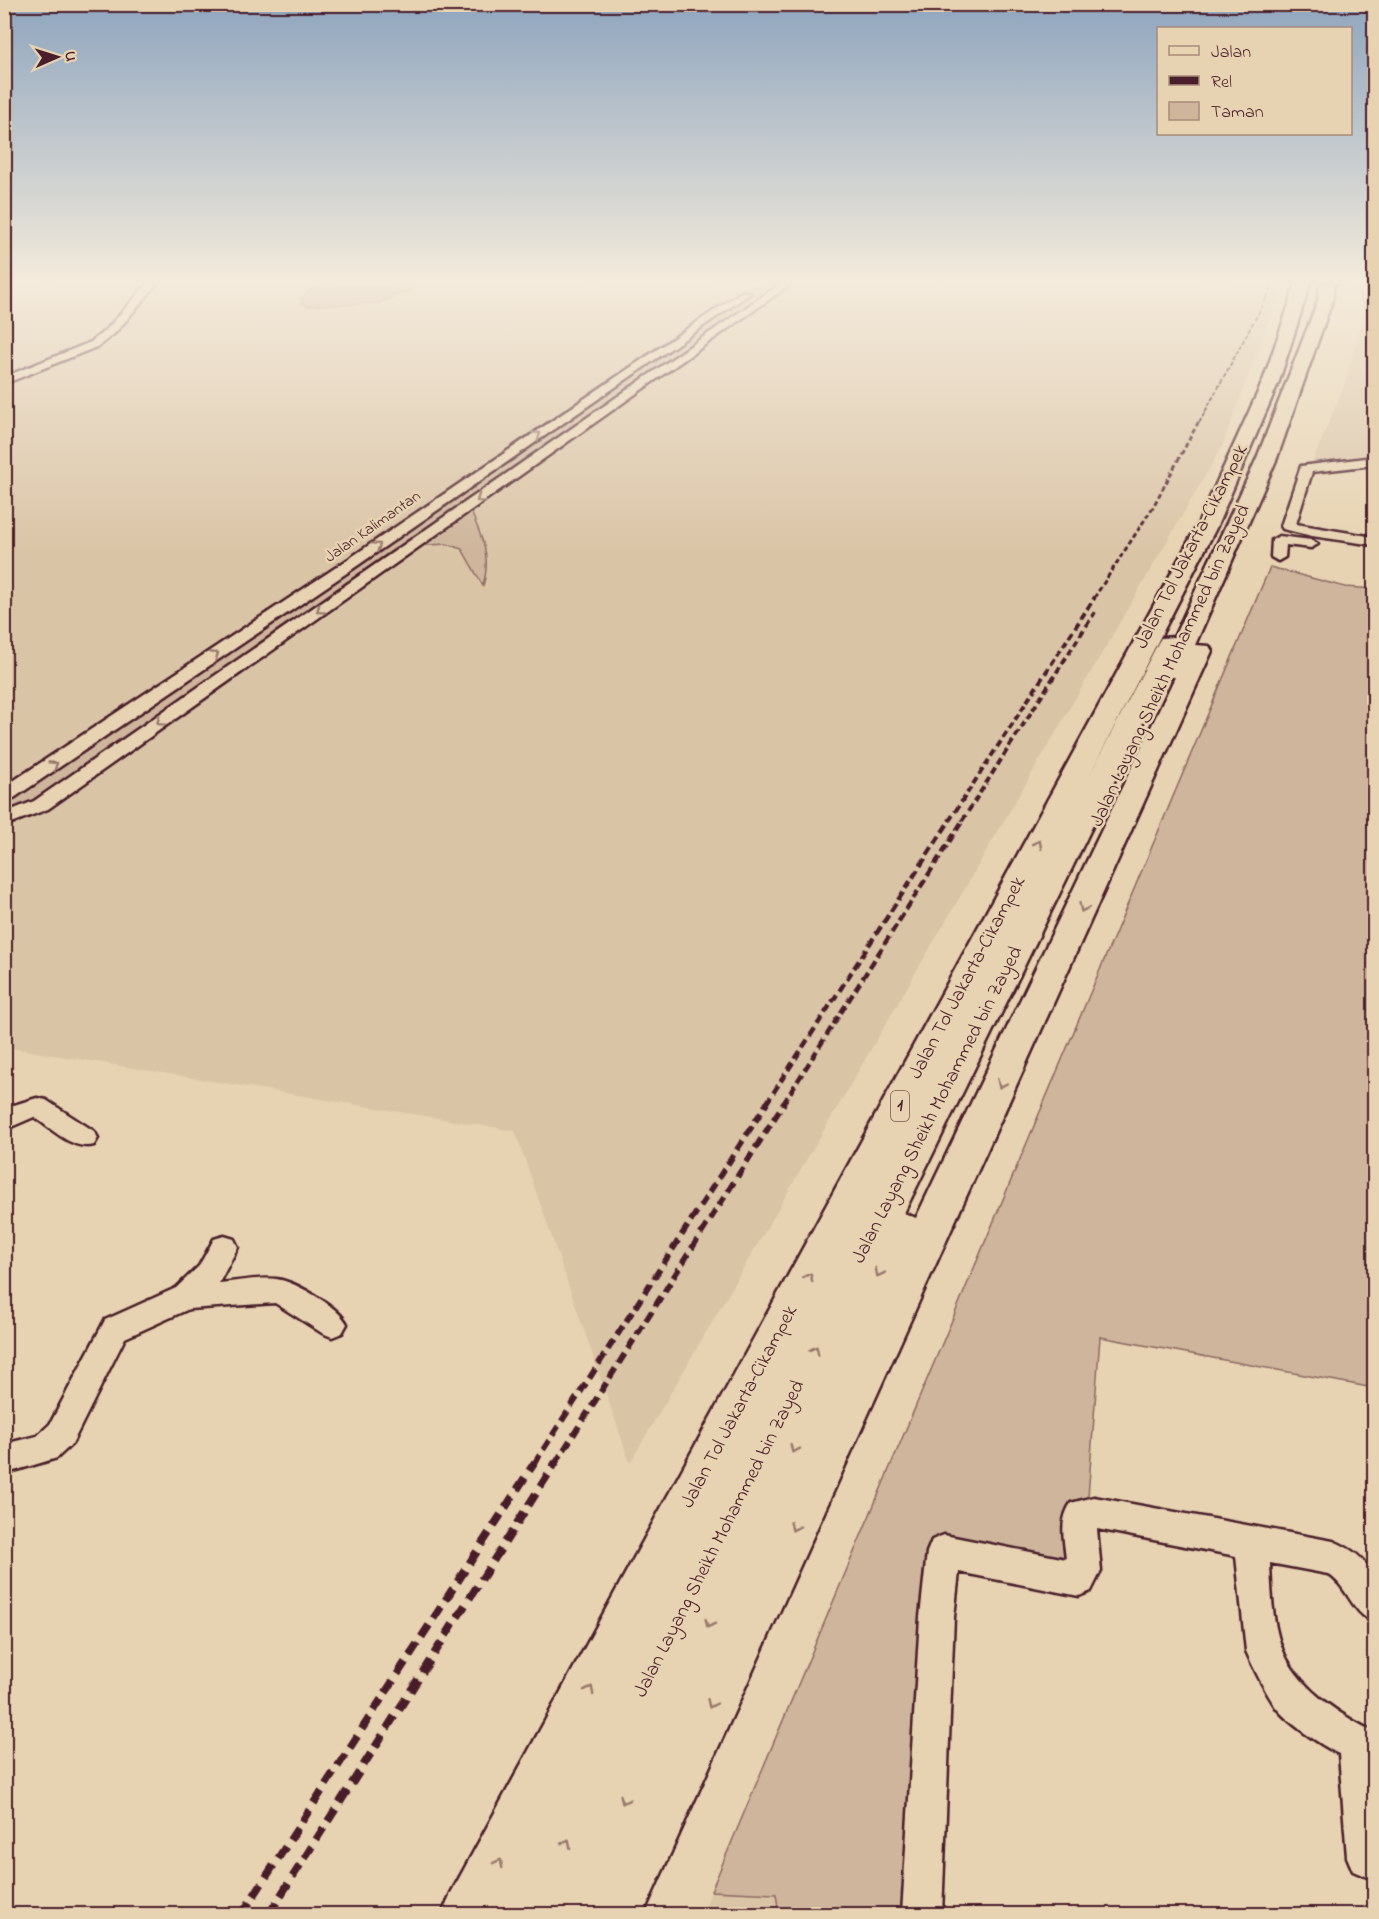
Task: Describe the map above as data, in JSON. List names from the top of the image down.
{
  "streets": {
    "highway": ["Jalan Tol Jakarta–Cikampek", "Jalan Layang Sheikh Mohammed bin Zayed", "1"],
    "street": ["Jalan Kalimantan"]
  },
  "legend": ["Jalan", "Rel", "Taman"],
  "north": "right"
}
